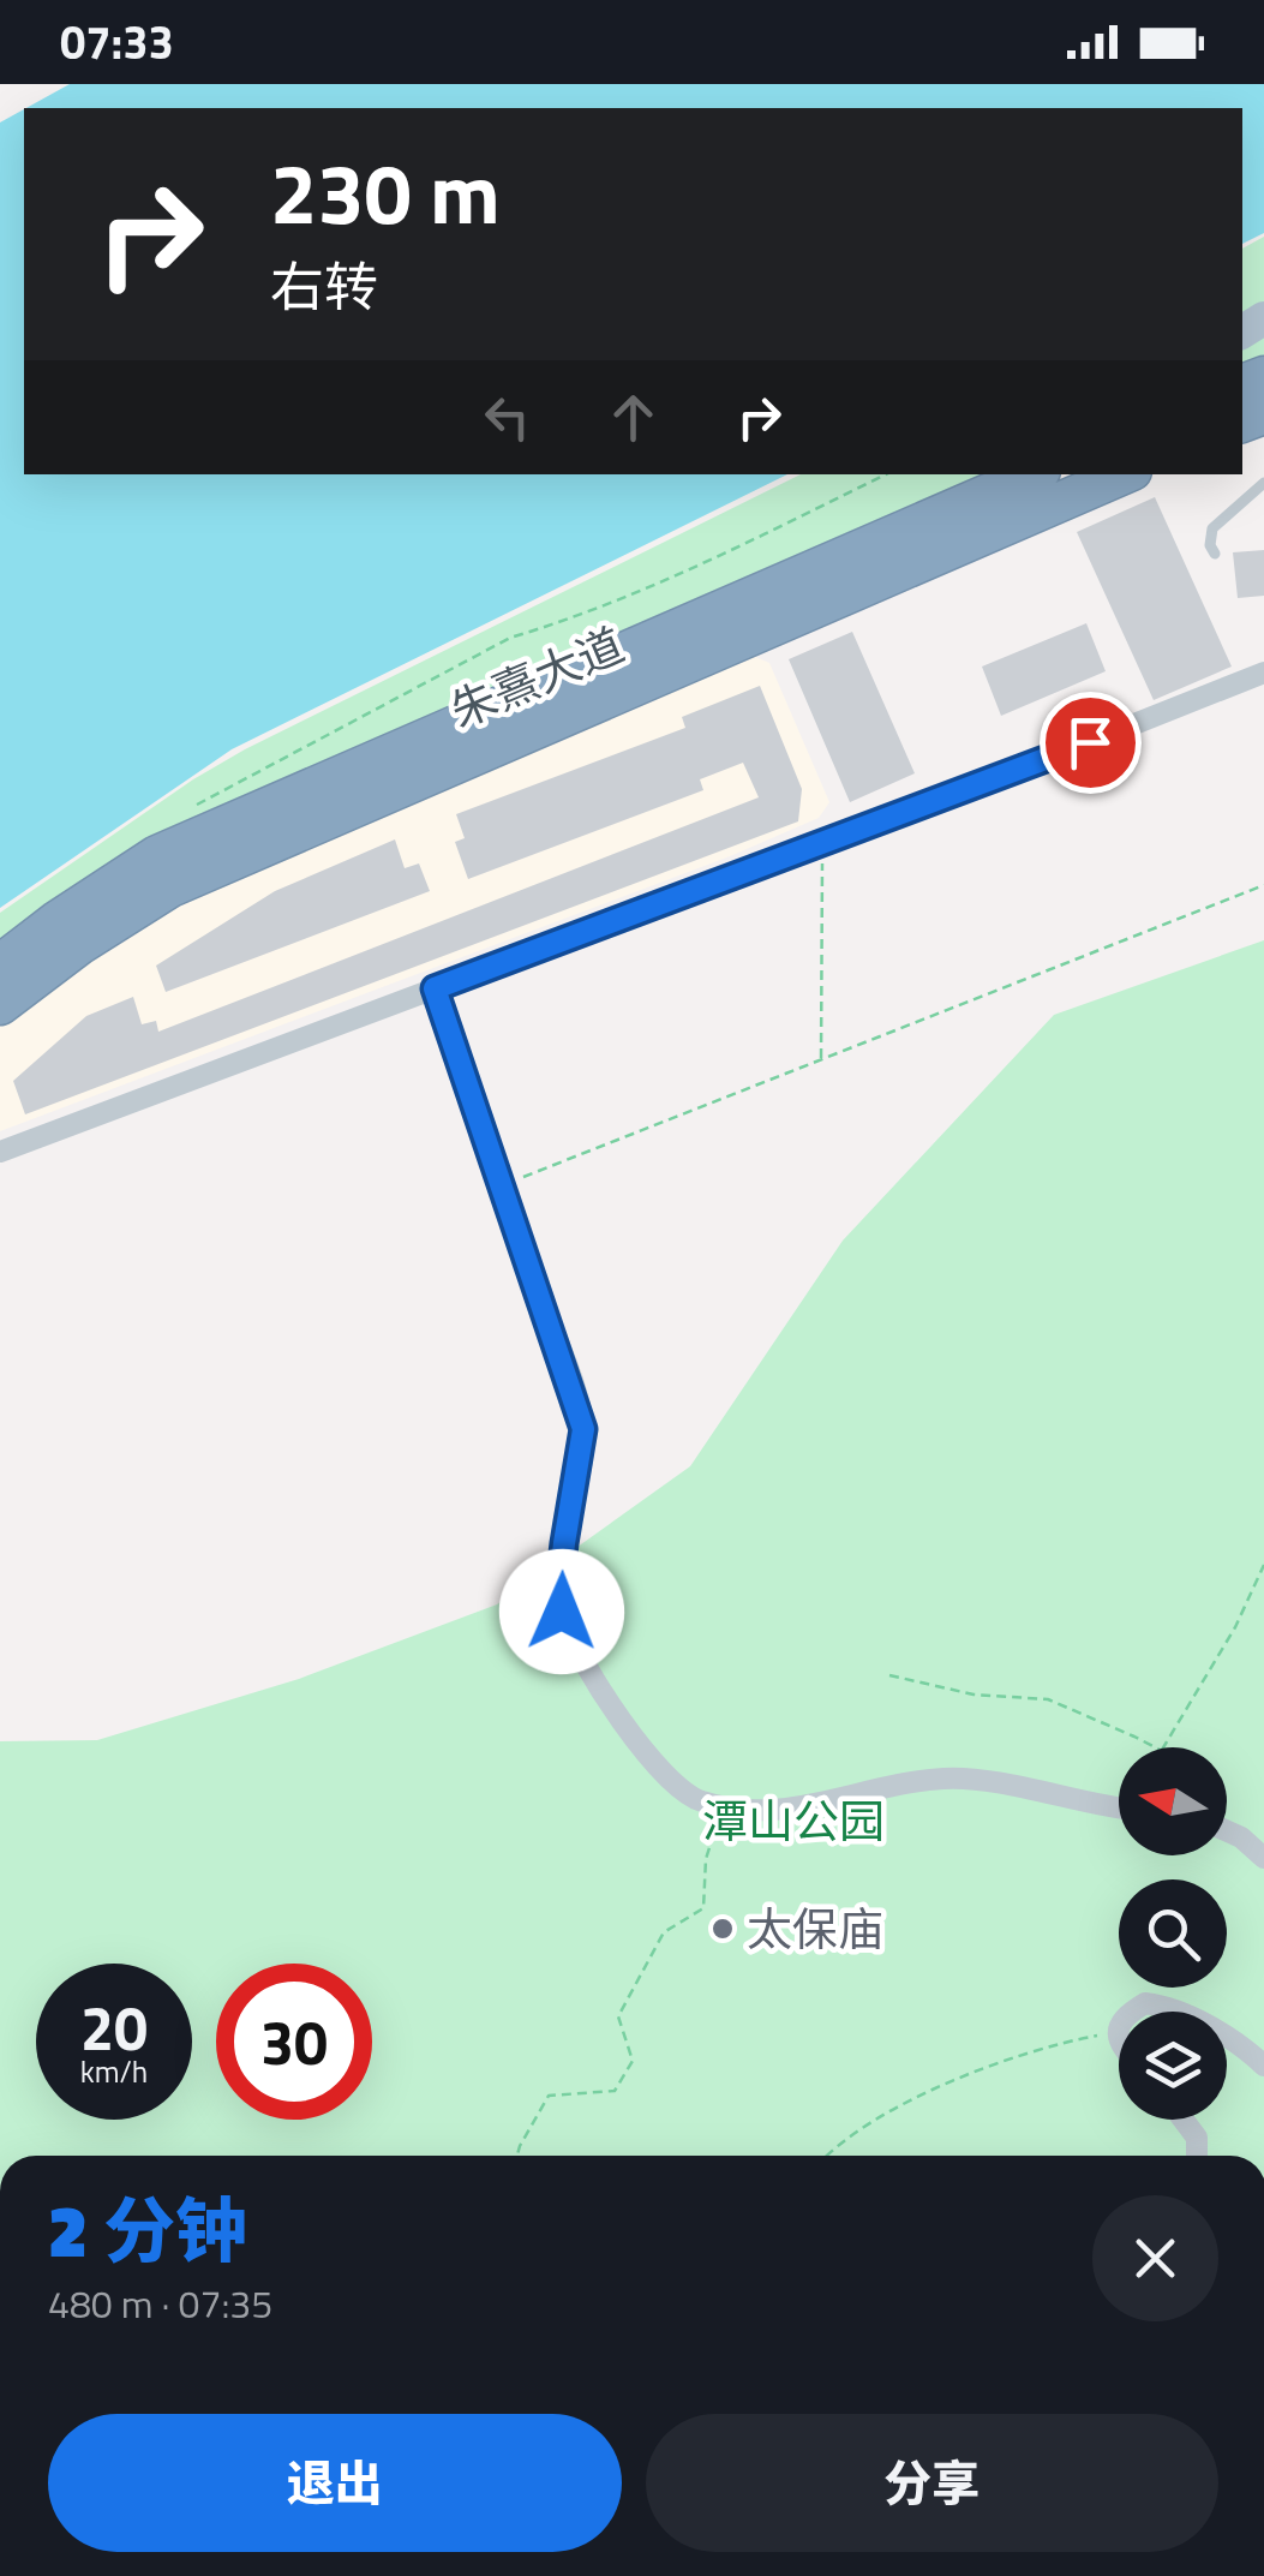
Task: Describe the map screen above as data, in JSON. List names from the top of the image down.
{
  "streets": {
    "highway": ["朱熹大道"]
  },
  "parks": ["潭山公园"],
  "places": ["太保庙"],
  "north": "left",
  "page": {
    "status": "07:33",
    "turn": ["230 m", "右转"],
    "speed": "20 km/h",
    "limit": "30",
    "heading": ["2 分钟", "480 m · 07:35"],
    "buttons": ["退出", "分享"]
  }
}
